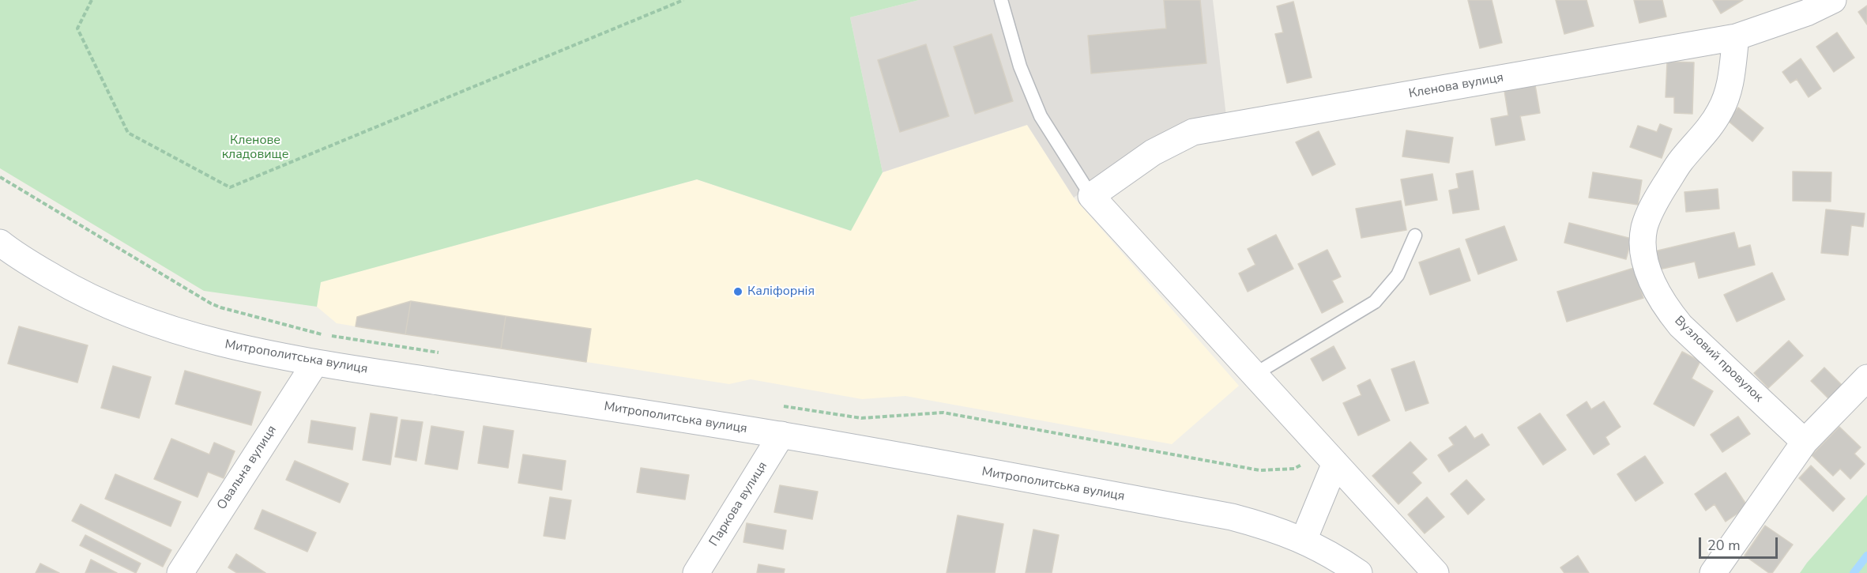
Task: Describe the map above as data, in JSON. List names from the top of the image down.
{
  "streets": {
    "street": [
      "Кленова вулиця",
      "Митрополитська вулиця",
      "Вузловий провулок",
      "Овальна вулиця",
      "Паркова вулиця"
    ]
  },
  "crossings": [
    ["Кленова вулиця", "Вузловий провулок"],
    ["Митрополитська вулиця", "Овальна вулиця"],
    ["Митрополитська вулиця", "Паркова вулиця"]
  ],
  "parks": ["Кленове кладовище"],
  "places": ["Каліфорнія"],
  "scale_bar": "20 m"
}
